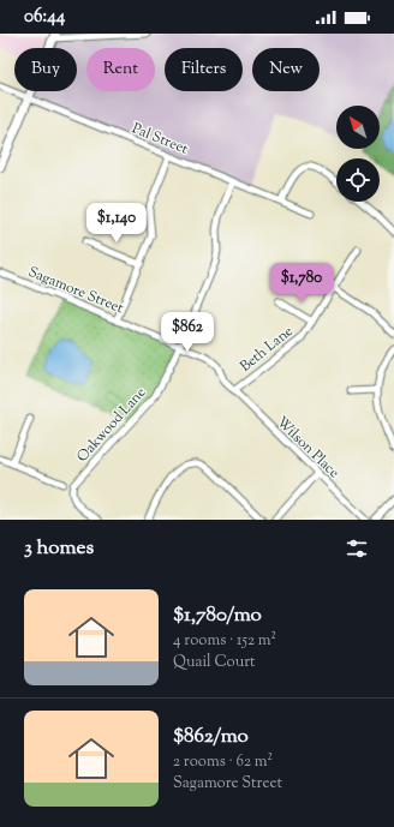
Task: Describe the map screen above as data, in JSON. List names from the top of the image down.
{
  "streets": {
    "street": [
      "Pal Street",
      "Sagamore Street",
      "Beth Lane",
      "Oakwood Lane",
      "Wilson Place"
    ]
  },
  "crossings": [
    ["Pal Street", "Oakwood Lane"],
    ["Sagamore Street", "Beth Lane"],
    ["Sagamore Street", "Oakwood Lane"],
    ["Sagamore Street", "Wilson Place"],
    ["Beth Lane", "Wilson Place"]
  ],
  "north": "top left",
  "page": {
    "status": "06:44",
    "chip": [
      "Buy",
      "Rent",
      "Filters",
      "New"
    ],
    "price": ["$1,140", "$1,780", "$862"],
    "heading": "3 homes",
    "list": [
      {
        "name": "$1,780/mo",
        "note": "4 rooms · 152 m² · Quail Court"
      },
      {
        "name": "$862/mo",
        "note": "2 rooms · 62 m² · Sagamore Street"
      }
    ]
  }
}
